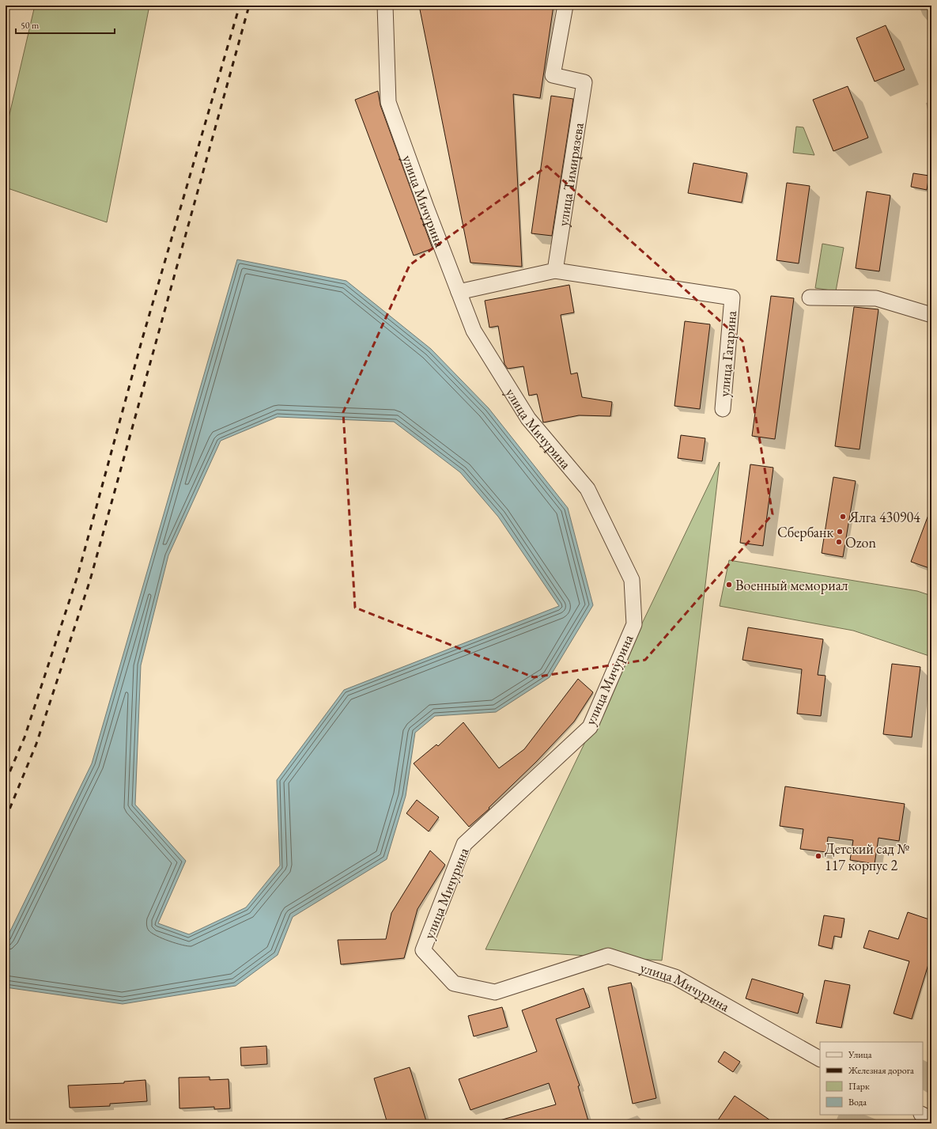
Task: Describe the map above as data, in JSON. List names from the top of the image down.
{
  "streets": {
    "street": ["улица Тимирязева", "улица Мичурина", "улица Гагарина"]
  },
  "crossings": [
    ["улица Тимирязева", "улица Гагарина"]
  ],
  "places": [
    "Ялга 430904",
    "Сбербанк",
    "Ozon",
    "Военный мемориал",
    "Детский сад № 117 корпус 2"
  ],
  "legend": [
    "Улица",
    "Железная дорога",
    "Парк",
    "Вода"
  ],
  "scale_bar": "50 m"
}
